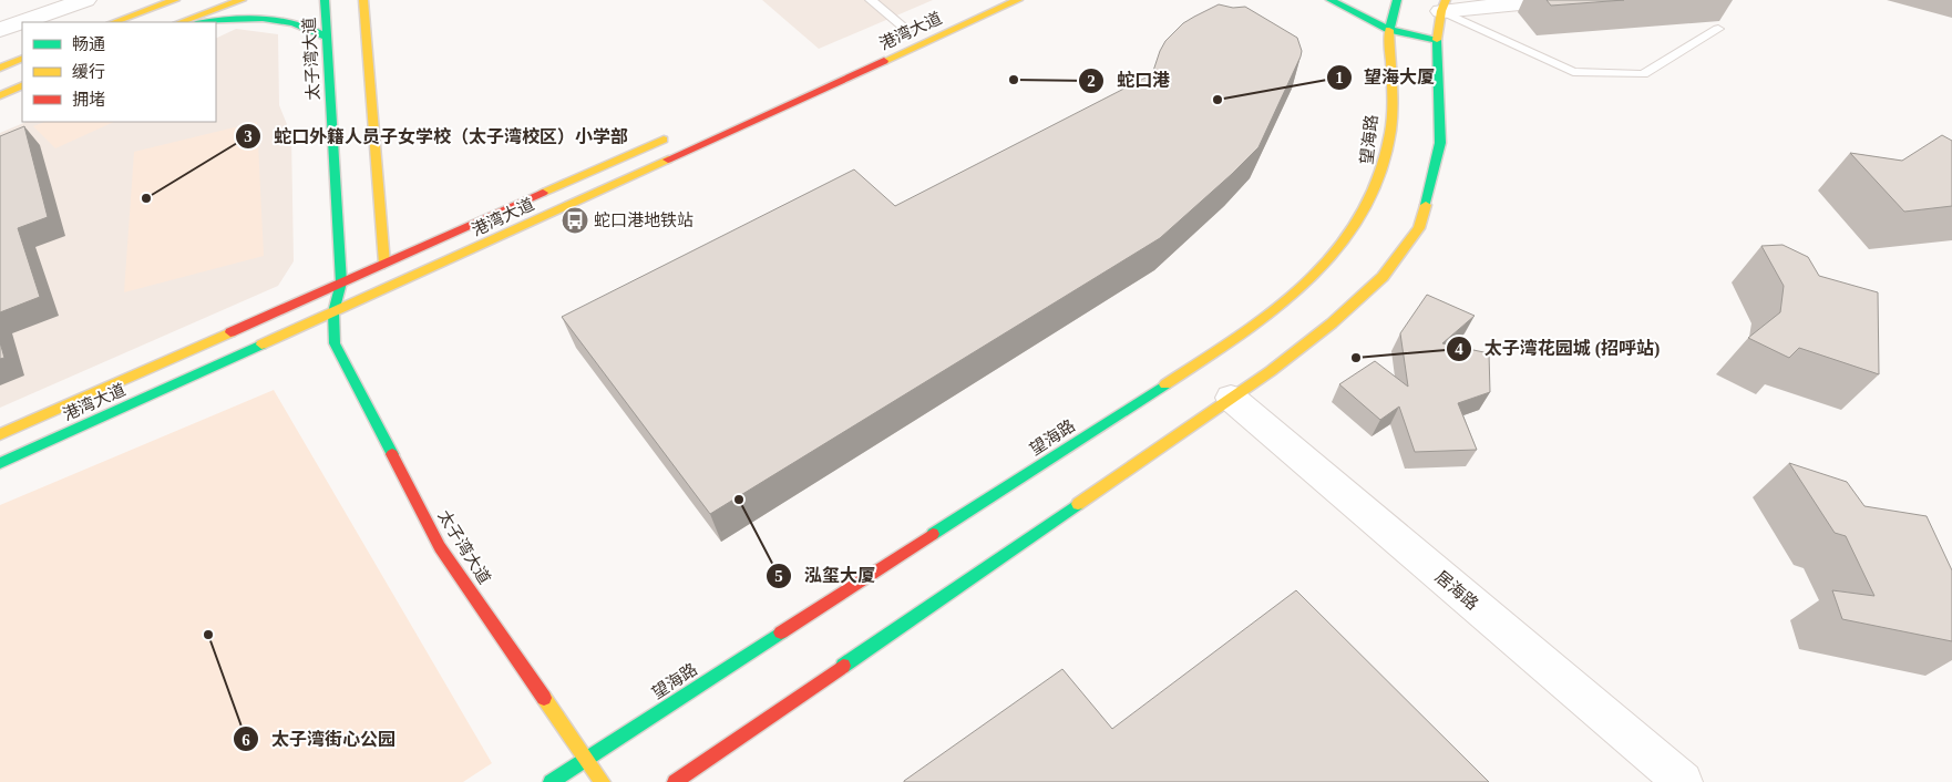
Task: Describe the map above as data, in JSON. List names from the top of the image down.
{
  "streets": {
    "main road": ["港湾大道", "太子湾大道", "望海路"],
    "street": ["居海路"]
  },
  "crossings": [
    ["港湾大道", "太子湾大道"],
    ["太子湾大道", "望海路"]
  ],
  "places": {
    "other": [
      "蛇口港",
      "望海大厦",
      "蛇口外籍人员子女学校（太子湾校区）小学部",
      "太子湾花园城 (招呼站)",
      "泓玺大厦",
      "太子湾街心公园"
    ],
    "bus stop": ["蛇口港地铁站"]
  },
  "legend": ["畅通", "缓行", "拥堵"]
}
